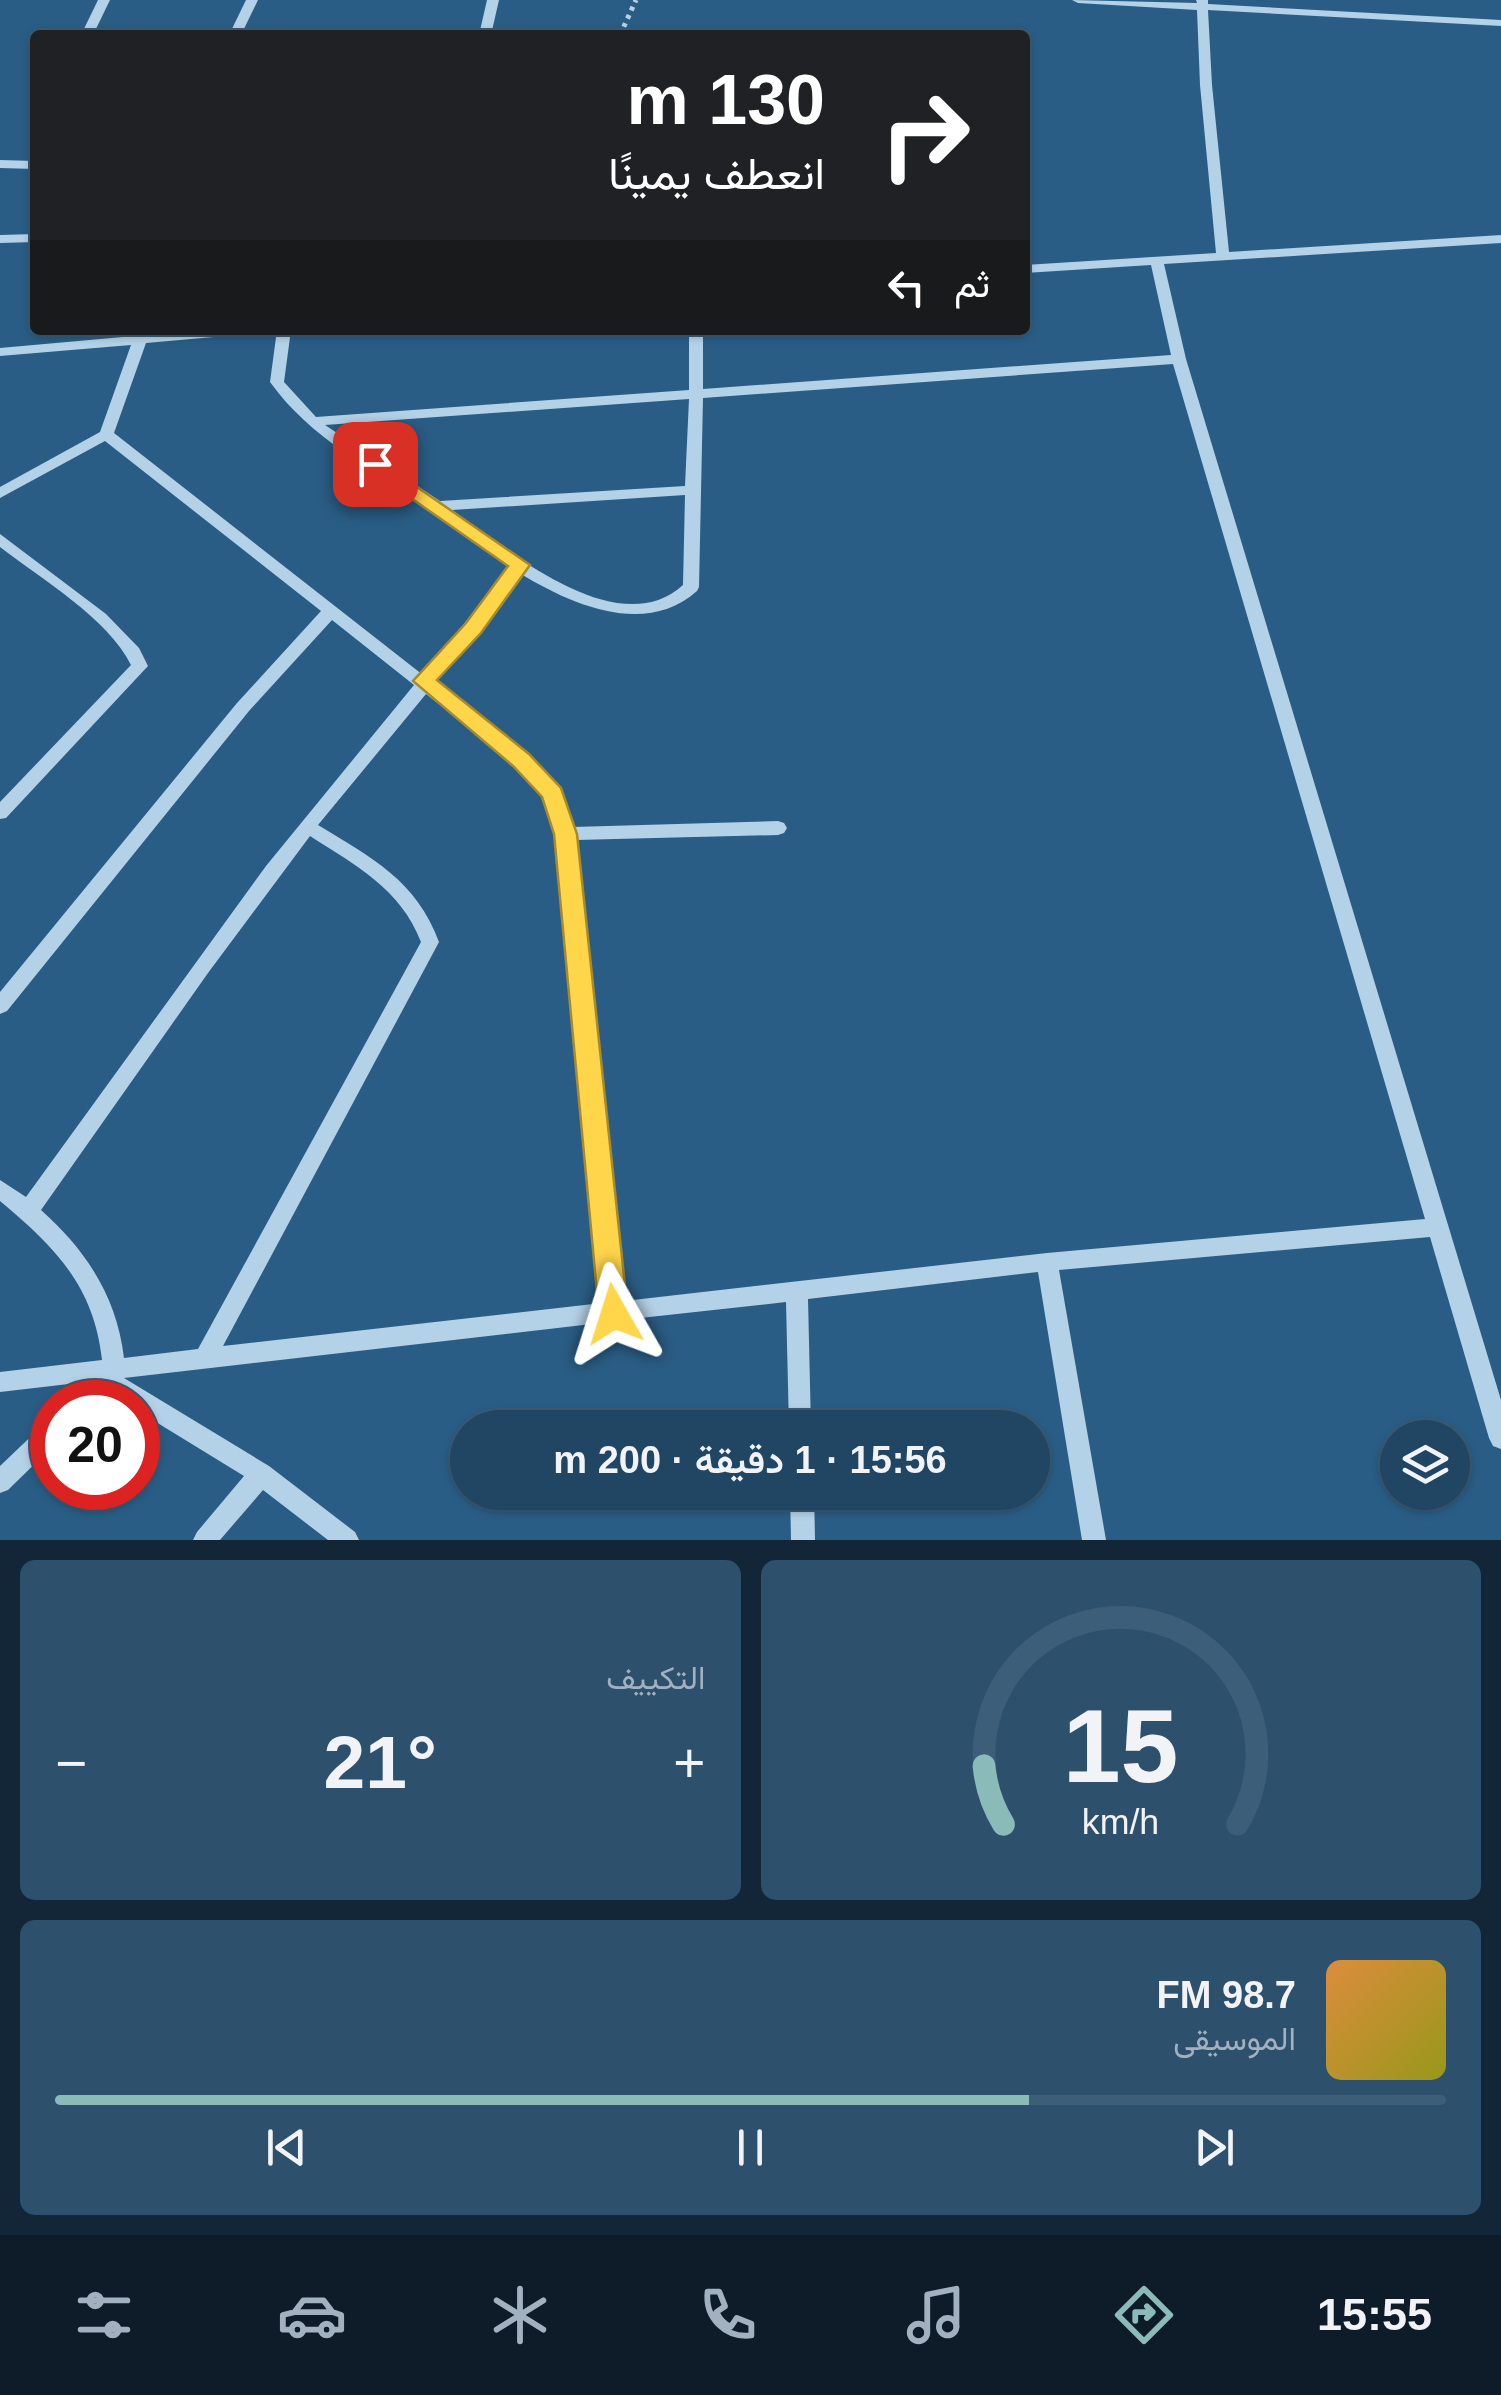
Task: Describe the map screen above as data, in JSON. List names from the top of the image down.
{
  "page": {
    "turn": ["130 m", "انعطف يمينًا"],
    "then": "ثم",
    "limit": "20",
    "trip": "15:56 · 1 دقيقة · 200 m",
    "tile": "التكييف",
    "heat": ["−", "21°", "+"],
    "song": ["98.7 FM", "الموسيقى"],
    "tabs": "15:55",
    "gauge": ["15", "km/h"]
  }
}
